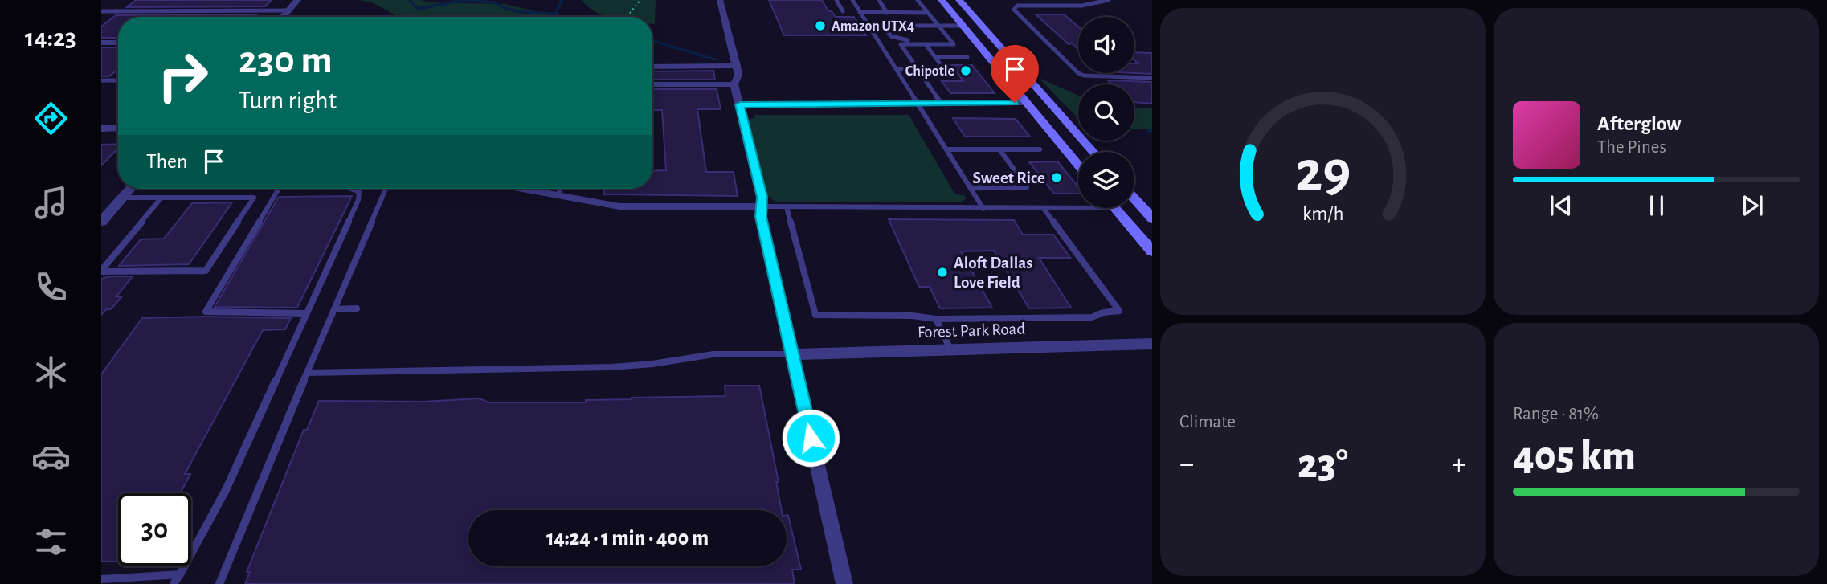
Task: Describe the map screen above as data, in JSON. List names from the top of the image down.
{
  "streets": {
    "street": ["Forest Park Road"]
  },
  "places": [
    "Amazon UTX4",
    "Chipotle",
    "Sweet Rice",
    "Aloft Dallas Love Field"
  ],
  "page": {
    "tabs": "14:23",
    "turn": ["230 m", "Turn right"],
    "song": ["Afterglow", "The Pines"],
    "then": "Then",
    "tile": [
      "Climate",
      ["Range · 81%", "405 km"]
    ],
    "heat": ["−", "23°", "+"],
    "limit": "30",
    "trip": "14:24 · 1 min · 400 m",
    "gauge": ["29", "km/h"]
  }
}
